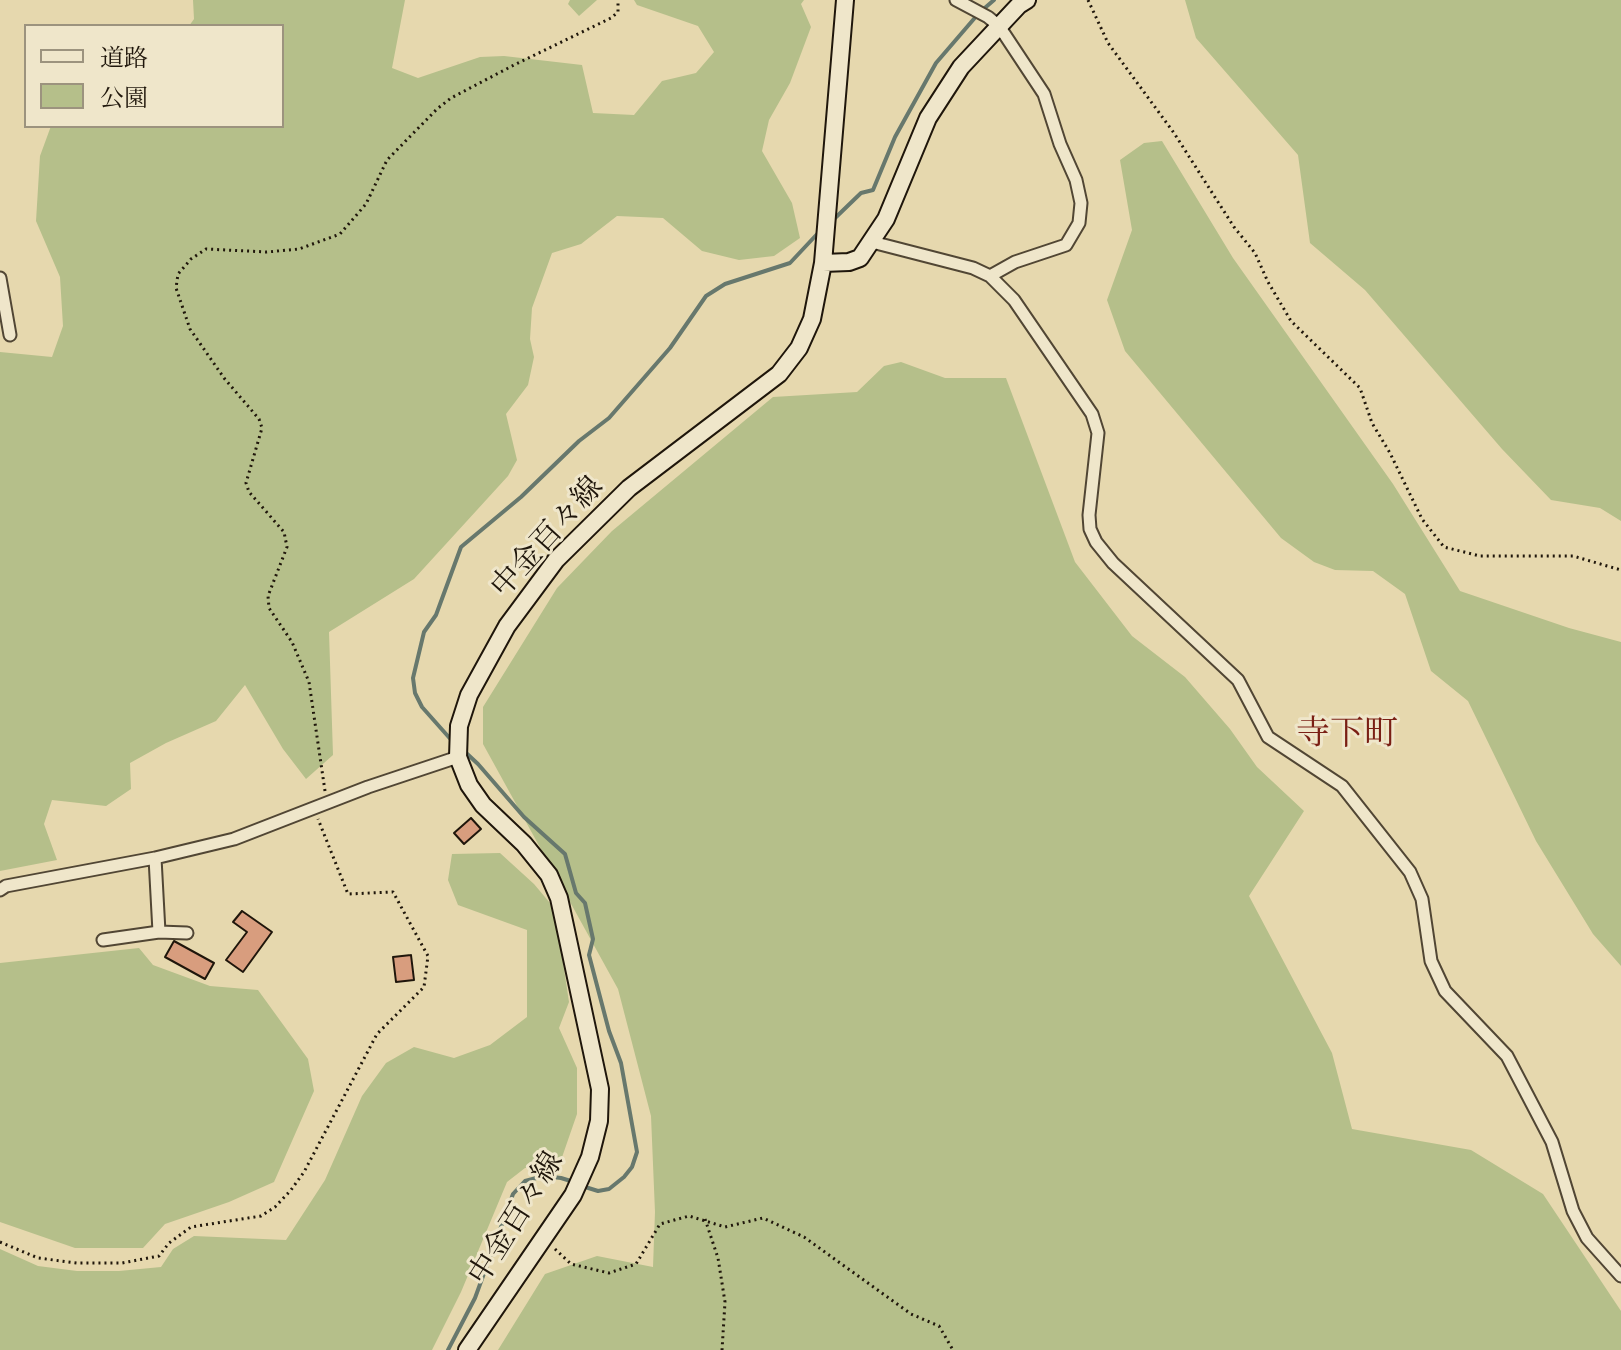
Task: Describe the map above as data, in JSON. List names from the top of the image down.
{
  "streets": {
    "main road": ["中金百々線"]
  },
  "districts": ["寺下町"],
  "legend": ["道路", "公園"]
}
